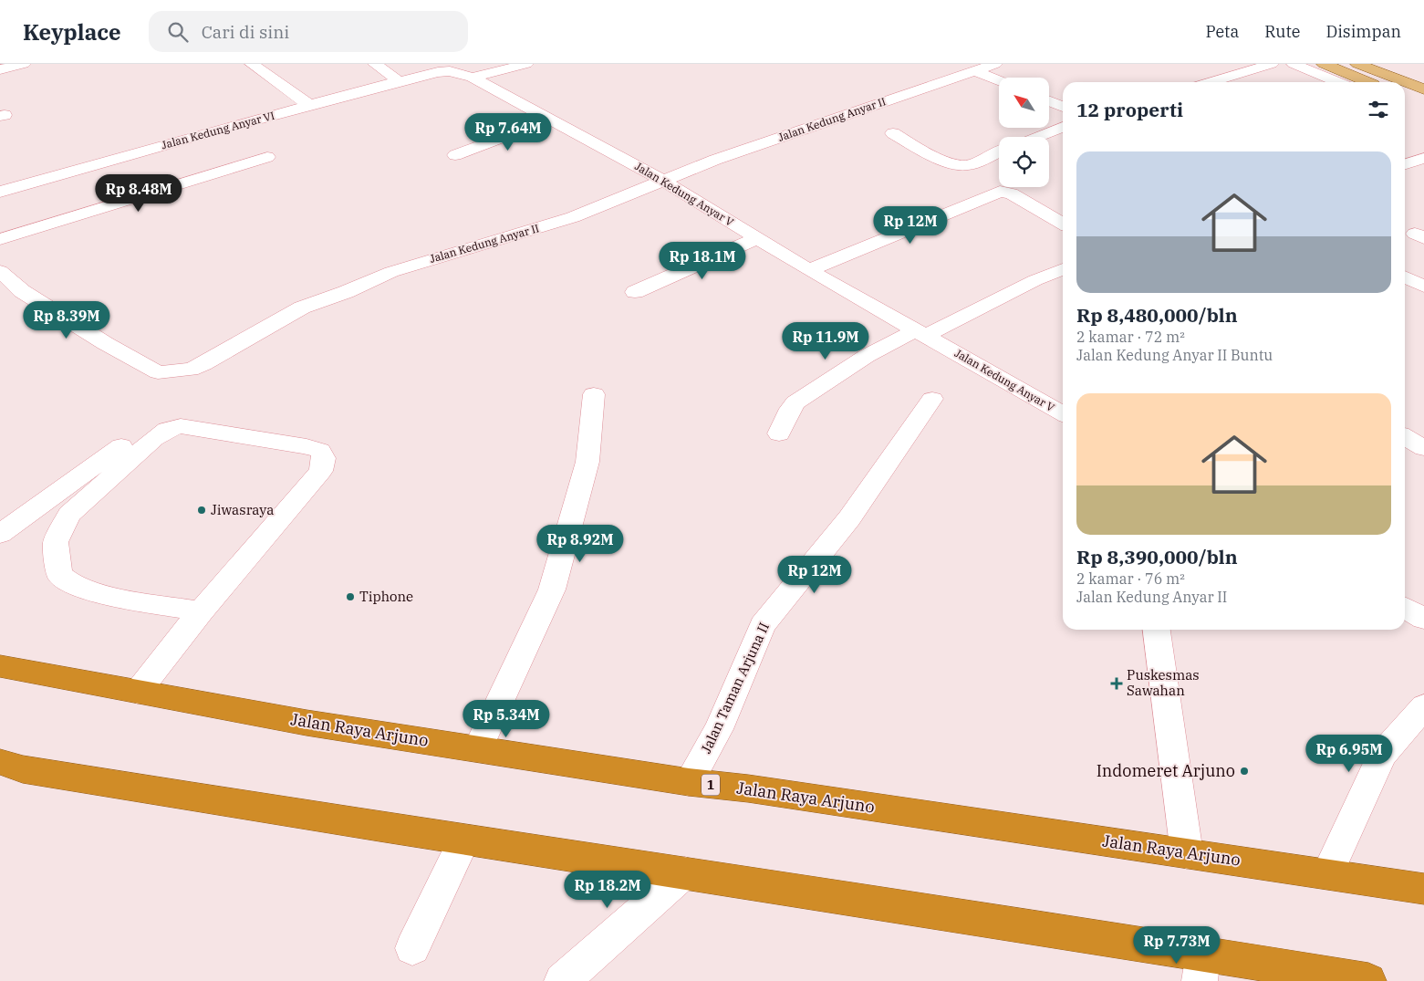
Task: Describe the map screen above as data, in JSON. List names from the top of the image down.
{
  "streets": {
    "highway": ["Jalan Raya Arjuno", "1"],
    "street": [
      "Jalan Kedung Anyar II",
      "Jalan Kedung Anyar VI",
      "Jalan Kedung Anyar V",
      "Jalan Taman Arjuna II"
    ]
  },
  "crossings": [
    ["Jalan Kedung Anyar II", "Jalan Kedung Anyar V"],
    ["Jalan Kedung Anyar VI", "Jalan Kedung Anyar V"],
    ["Jalan Taman Arjuna II", "Jalan Raya Arjuno"]
  ],
  "places": {
    "other": ["Jiwasraya", "Tiphone", "Indomeret Arjuno"],
    "health": ["Puskesmas Sawahan"]
  },
  "north": "top left",
  "page": {
    "header": "Keyplace",
    "search": "Cari di sini",
    "nav": ["Peta", "Rute", "Disimpan"],
    "heading": "12 properti",
    "price": [
      "Rp 7.64M",
      "Rp 8.48M",
      "Rp 12M",
      "Rp 18.1M",
      "Rp 8.39M",
      "Rp 11.9M",
      "Rp 8.92M",
      "Rp 12M",
      "Rp 5.34M",
      "Rp 6.95M",
      "Rp 18.2M",
      "Rp 7.73M"
    ],
    "list": [
      {
        "name": "Rp 8,480,000/bln",
        "note": "2 kamar · 72 m² · Jalan Kedung Anyar II Buntu"
      },
      {
        "name": "Rp 8,390,000/bln",
        "note": "2 kamar · 76 m² · Jalan Kedung Anyar II"
      }
    ]
  }
}
